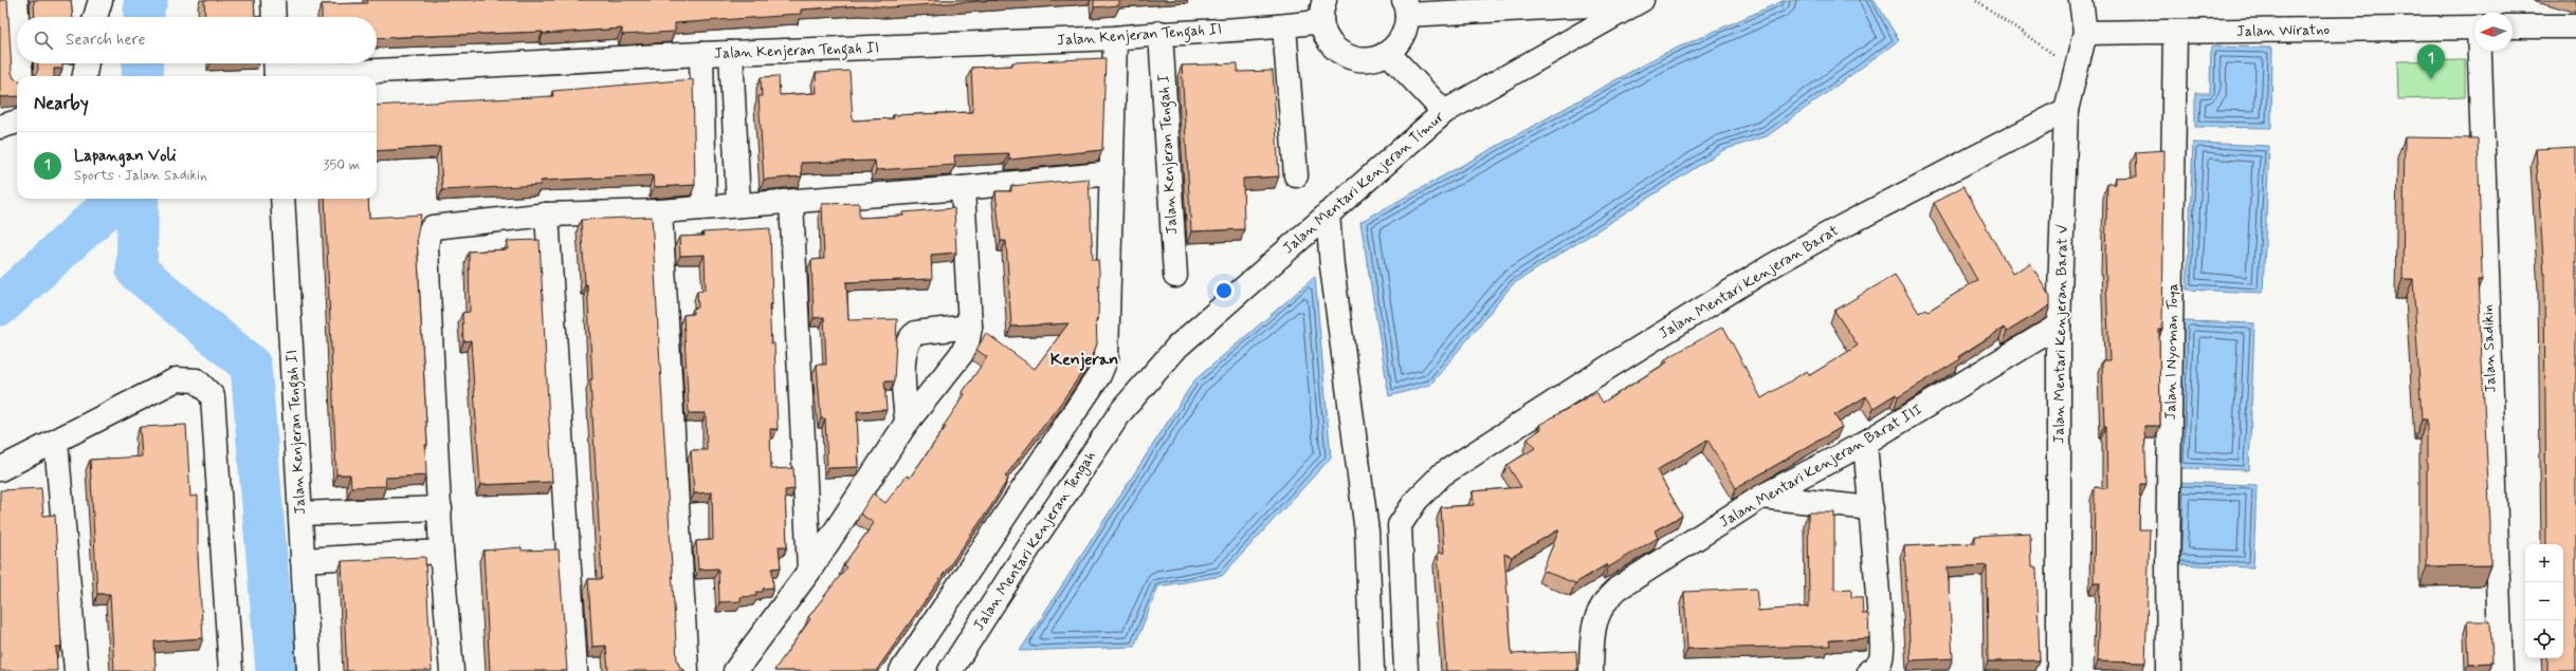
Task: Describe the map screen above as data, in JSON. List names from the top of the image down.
{
  "streets": {
    "street": [
      "Jalan Wiratno",
      "Jalan Kenjeran Tengah II",
      "Jalan Kenjeran Tengah I",
      "Jalan Mentari Kenjeran Timur",
      "Jalan Mentari Kenjeran Barat",
      "Jalan Mentari Kenjeran Barat V",
      "Jalan Sadikin",
      "Jalan I Nyoman Toya",
      "Jalan Mentari Kenjeran Barat III",
      "Jalan Mentari Kenjeran Tengah"
    ]
  },
  "crossings": [
    ["Jalan Wiratno", "Jalan Mentari Kenjeran Barat V"],
    ["Jalan Wiratno", "Jalan I Nyoman Toya"],
    ["Jalan Kenjeran Tengah II", "Jalan Kenjeran Tengah I"],
    ["Jalan Mentari Kenjeran Timur", "Jalan Mentari Kenjeran Tengah"],
    ["Jalan Mentari Kenjeran Barat", "Jalan Mentari Kenjeran Barat V"],
    ["Jalan Mentari Kenjeran Barat V", "Jalan Mentari Kenjeran Barat III"]
  ],
  "districts": ["Kenjeran"],
  "north": "left",
  "page": {
    "search": "Search here",
    "pins": "1",
    "heading": "Nearby",
    "list": [
      {
        "mark": "1",
        "name": "Lapangan Voli",
        "note": "Sports · Jalan Sadikin",
        "value": "350 m"
      }
    ],
    "map_buttons": ["+", "−"]
  }
}
